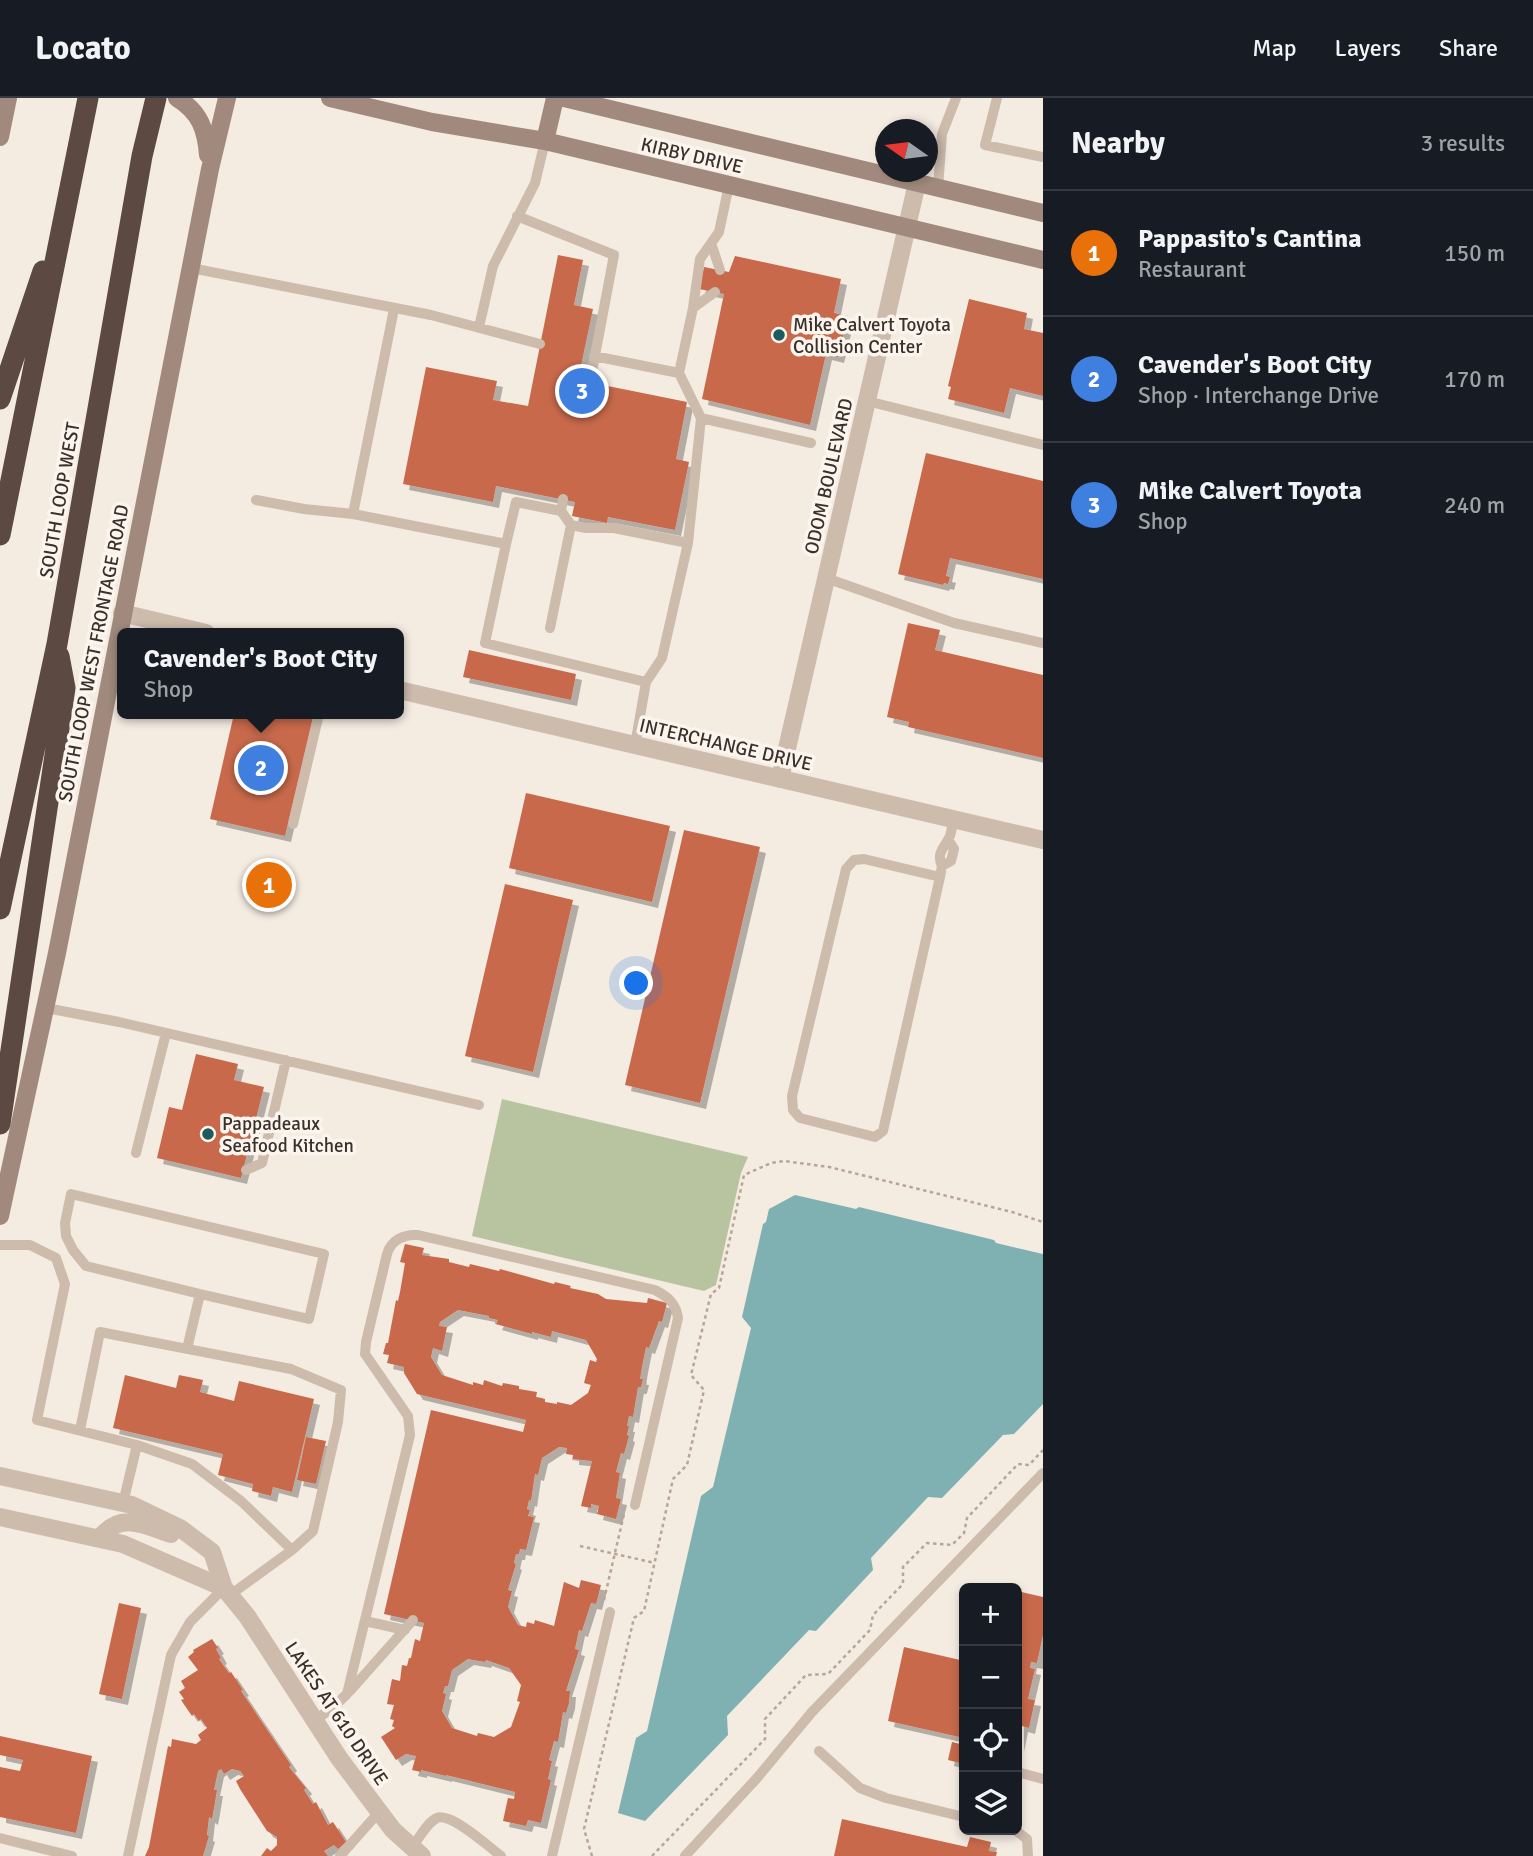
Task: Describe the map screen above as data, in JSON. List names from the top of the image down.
{
  "streets": {
    "highway": ["SOUTH LOOP WEST"],
    "main road": ["KIRBY DRIVE", "SOUTH LOOP WEST FRONTAGE ROAD"],
    "street": ["ODOM BOULEVARD", "INTERCHANGE DRIVE", "LAKES AT 610 DRIVE"]
  },
  "crossings": [
    ["KIRBY DRIVE", "ODOM BOULEVARD"],
    ["ODOM BOULEVARD", "INTERCHANGE DRIVE"]
  ],
  "places": ["Mike Calvert Toyota Collision Center", "Pappadeaux Seafood Kitchen"],
  "north": "left",
  "page": {
    "header": "Locato",
    "nav": ["Map", "Layers", "Share"],
    "heading": ["Nearby", "3 results"],
    "list": [
      {
        "mark": "1",
        "name": "Pappasito's Cantina",
        "note": "Restaurant",
        "value": "150 m"
      },
      {
        "mark": "2",
        "name": "Cavender's Boot City",
        "note": "Shop · Interchange Drive",
        "value": "170 m"
      },
      {
        "mark": "3",
        "name": "Mike Calvert Toyota",
        "note": "Shop",
        "value": "240 m"
      }
    ],
    "pins": ["3", "2", "1"],
    "popup": ["Cavender's Boot City", "Shop"],
    "map_buttons": ["+", "−"]
  }
}
